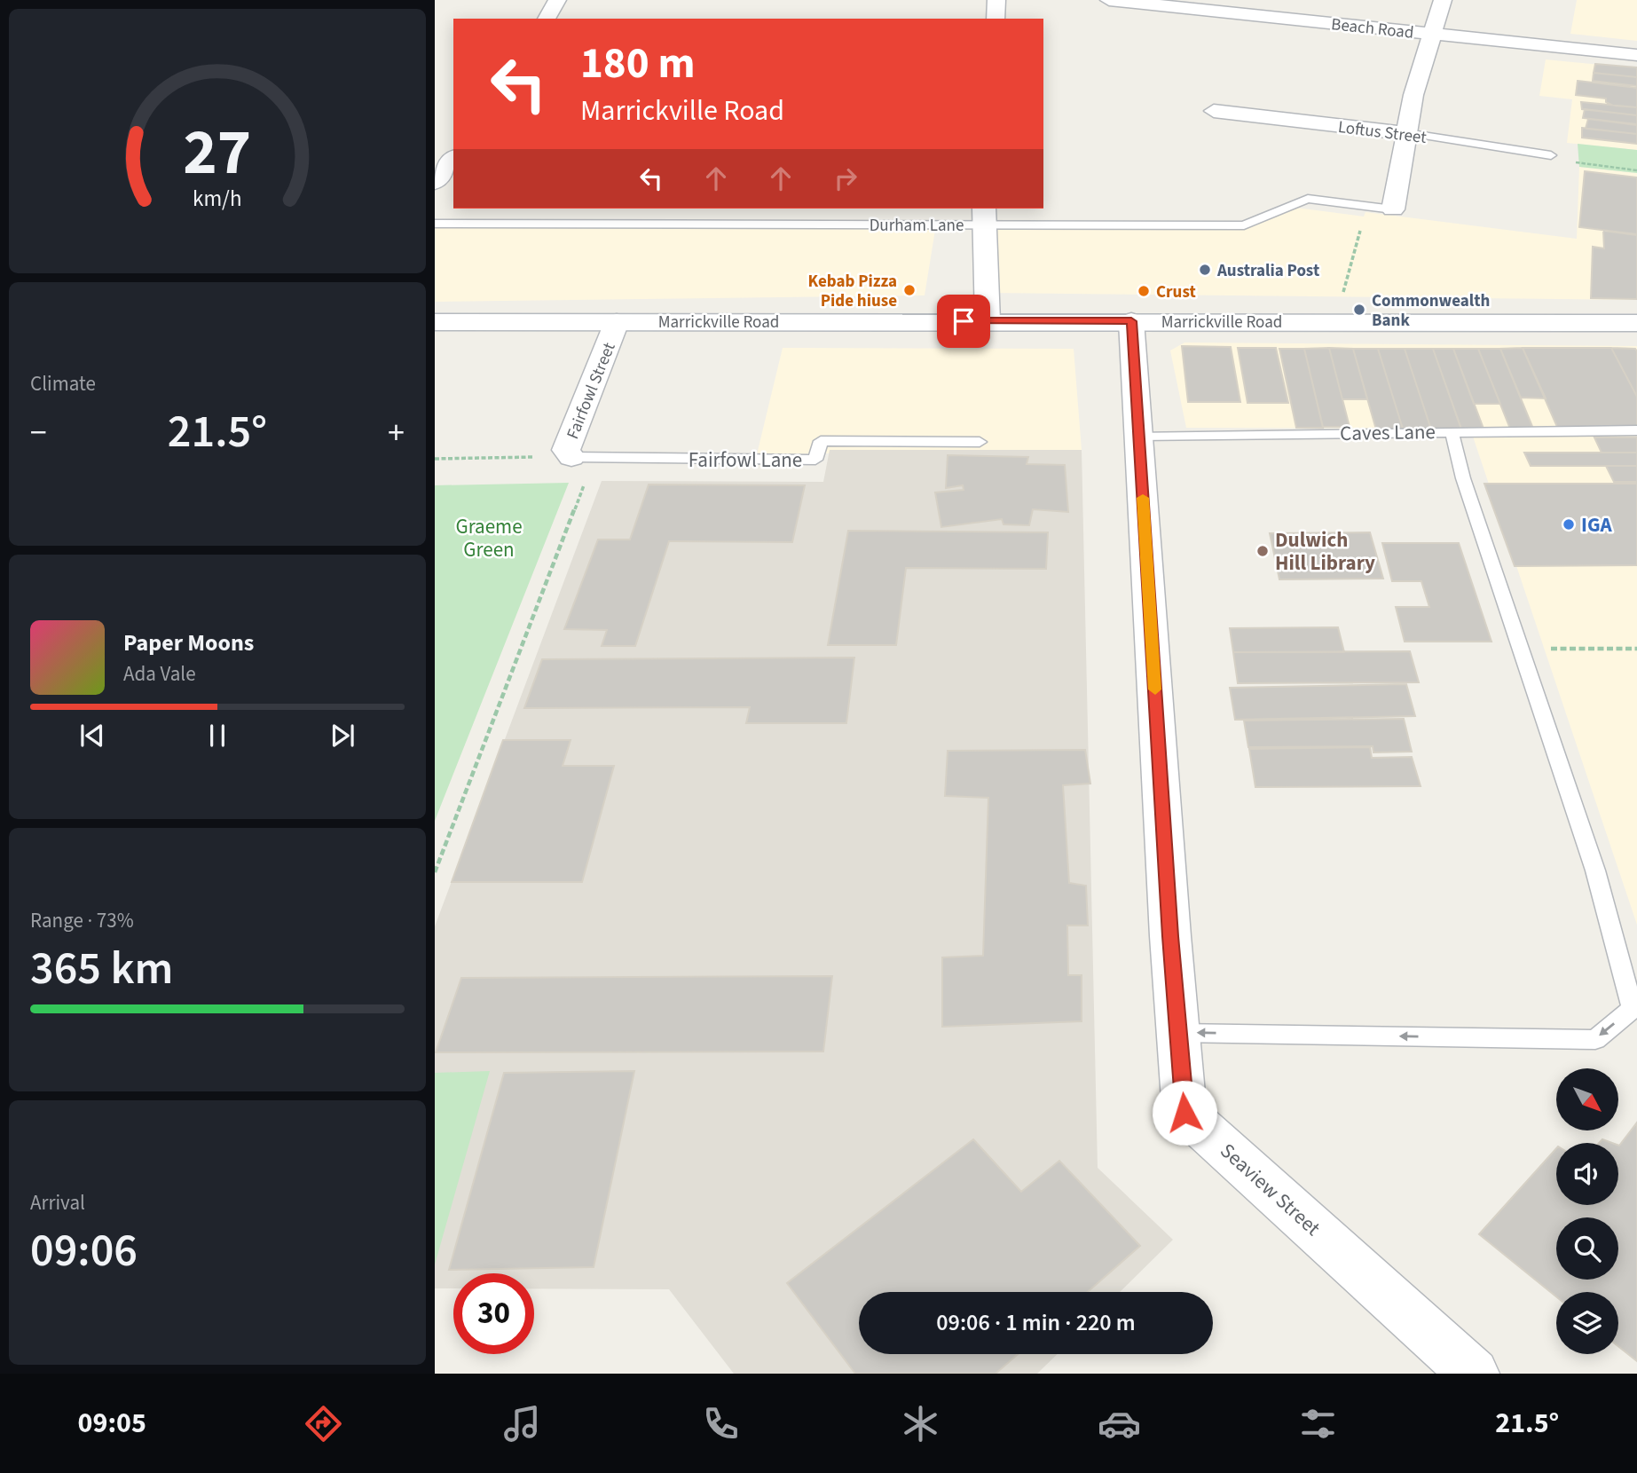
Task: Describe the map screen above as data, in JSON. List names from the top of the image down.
{
  "streets": {
    "street": [
      "Beach Road",
      "Loftus Street",
      "Marrickville Road",
      "Fairfowl Street",
      "Seaview Street"
    ],
    "lane": ["Durham Lane", "Caves Lane", "Fairfowl Lane"]
  },
  "crossings": [
    ["Marrickville Road", "Fairfowl Street"],
    ["Marrickville Road", "Seaview Street"],
    ["Fairfowl Street", "Fairfowl Lane"],
    ["Caves Lane", "Seaview Street"]
  ],
  "parks": ["Graeme Green"],
  "places": [
    "Australia Post",
    "Kebab Pizza Pide hiuse",
    "Crust",
    "Commonwealth Bank",
    "IGA",
    "Dulwich Hill Library"
  ],
  "north": "bottom right",
  "page": {
    "turn": ["180 m", "Marrickville Road"],
    "tile": [
      "Climate",
      ["Range · 73%", "365 km"],
      ["Arrival", "09:06"]
    ],
    "heat": ["−", "21.5°", "+"],
    "song": ["Paper Moons", "Ada Vale"],
    "limit": "30",
    "trip": "09:06 · 1 min · 220 m",
    "tabs": ["09:05", "21.5°"],
    "gauge": ["27", "km/h"]
  }
}
